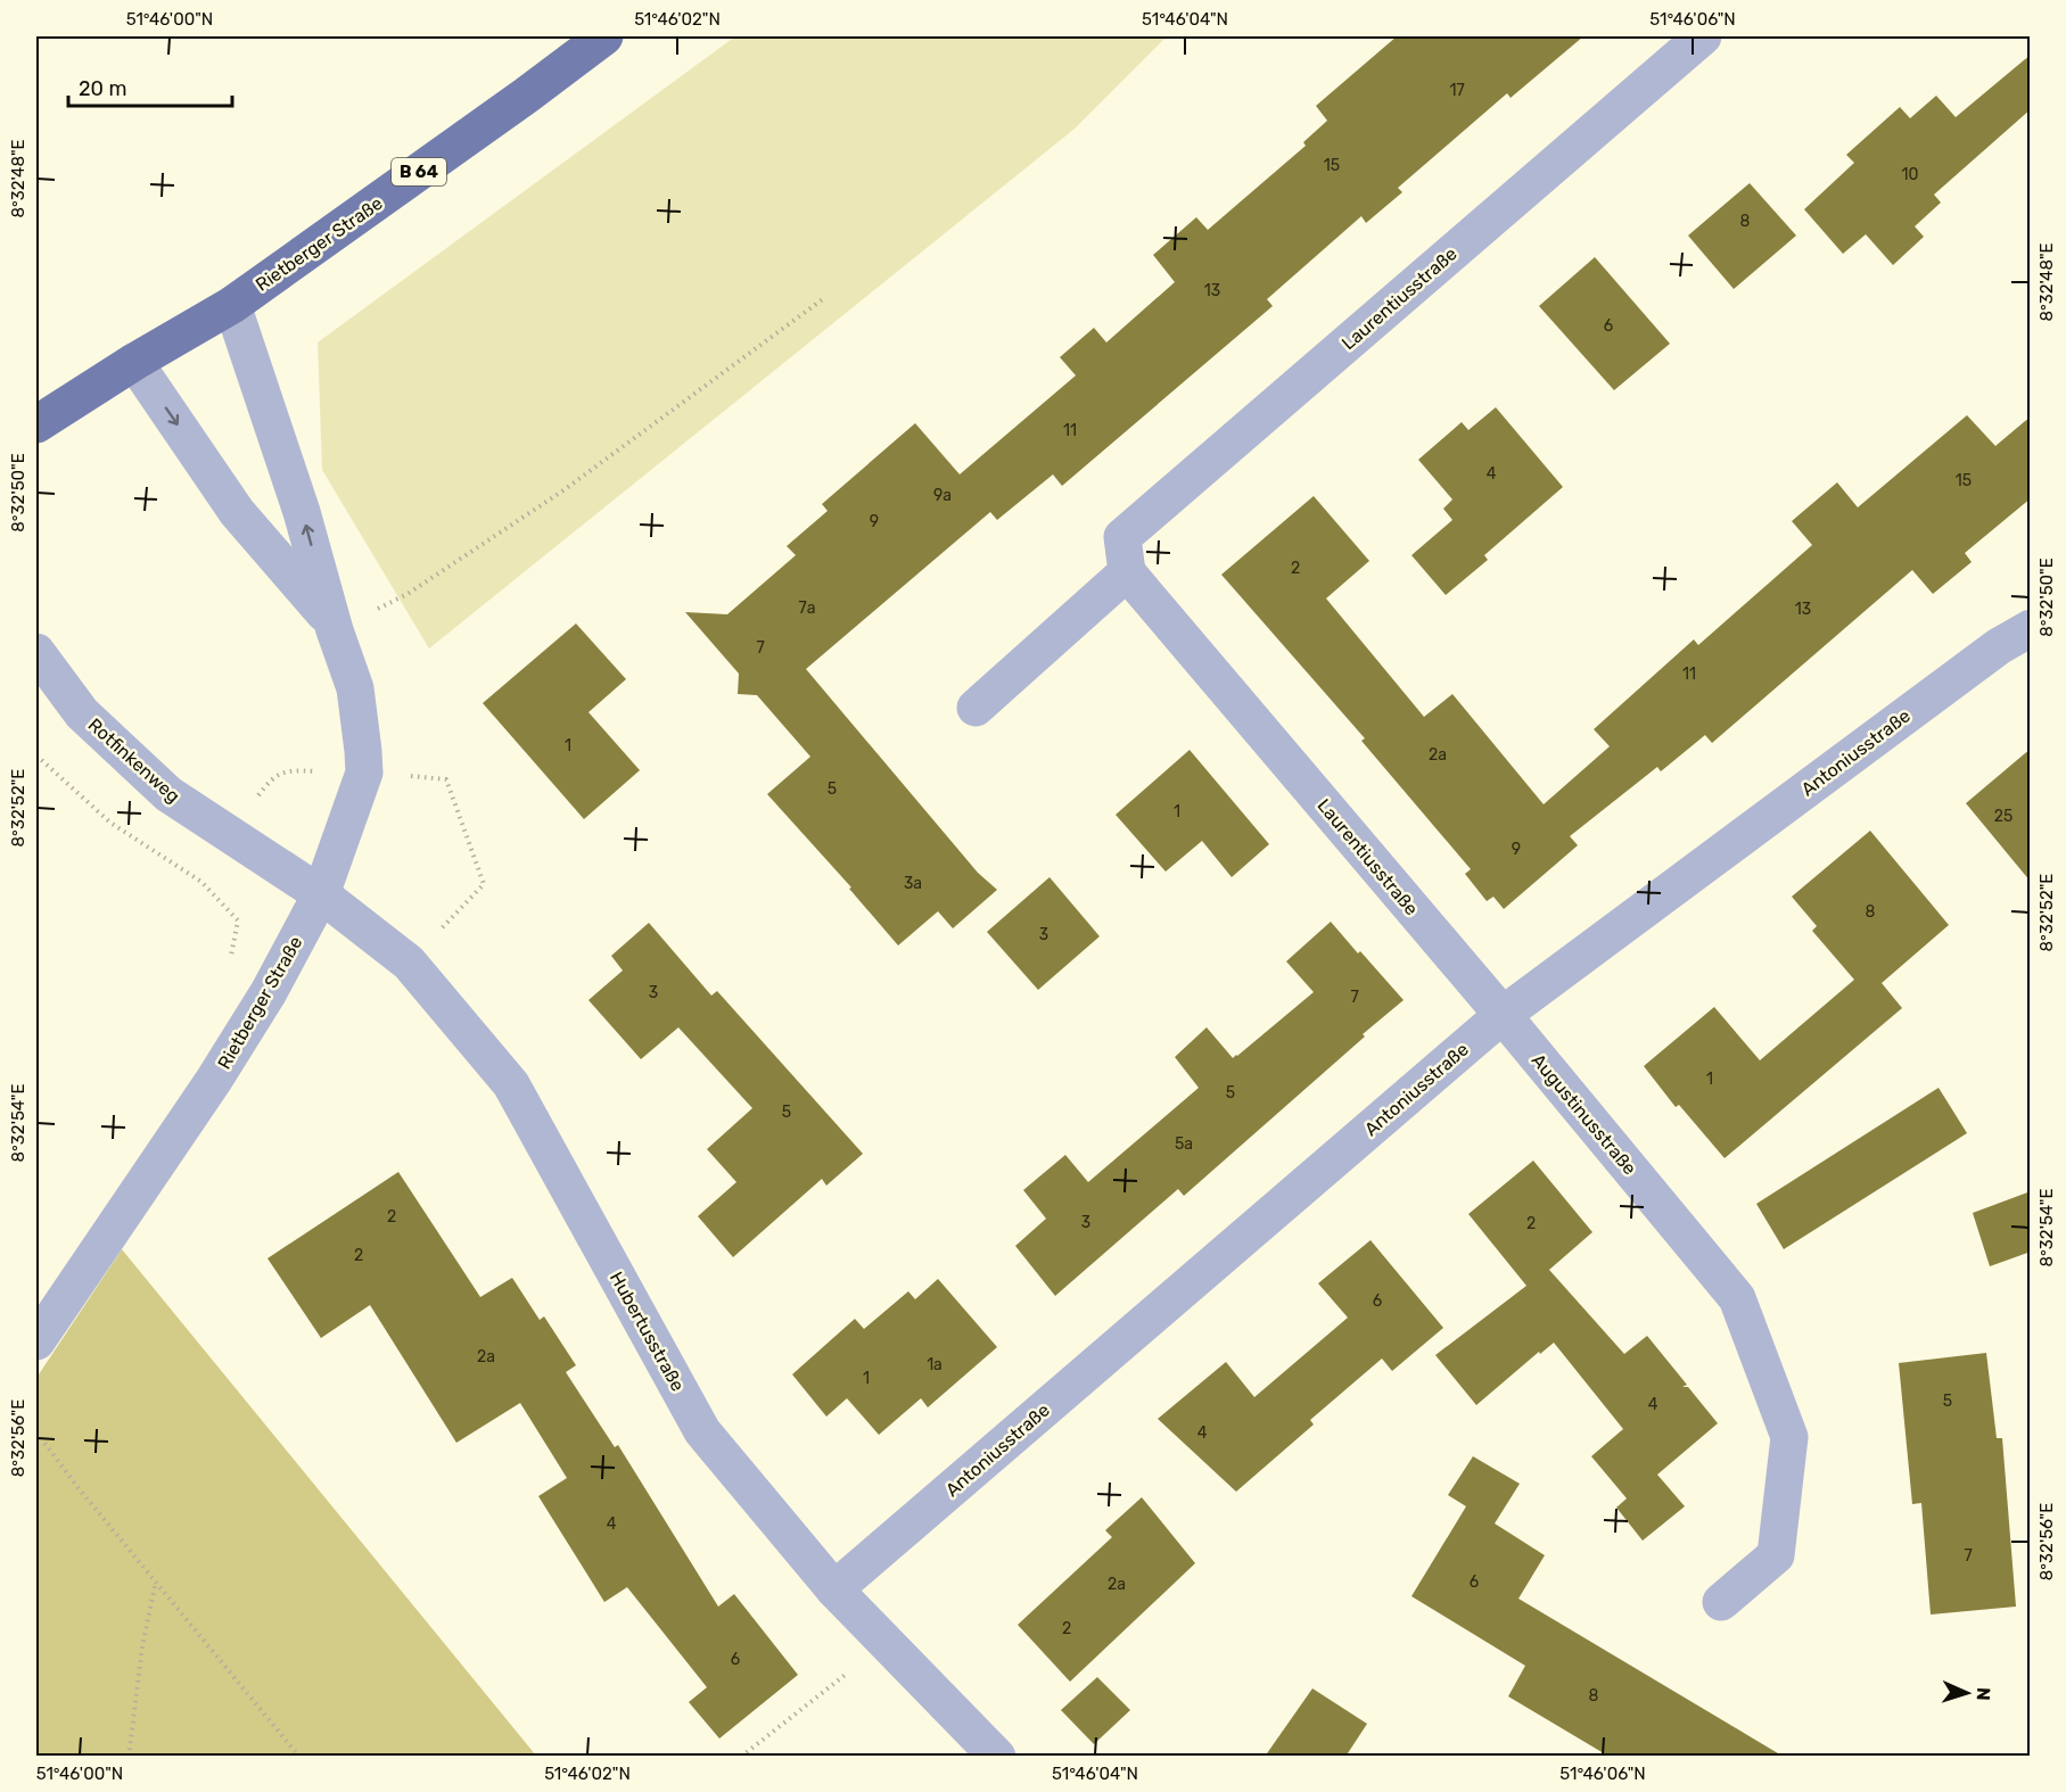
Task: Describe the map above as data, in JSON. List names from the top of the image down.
{
  "streets": {
    "main road": ["B 64", "Rietberger Straße"],
    "street": [
      "Laurentiusstraße",
      "Antoniusstraße",
      "Rotfinkenweg",
      "Augustinusstraße",
      "Hubertusstraße"
    ]
  },
  "crossings": [
    ["Rietberger Straße", "Rotfinkenweg"],
    ["Rietberger Straße", "Hubertusstraße"],
    ["Laurentiusstraße", "Antoniusstraße"],
    ["Laurentiusstraße", "Augustinusstraße"],
    ["Antoniusstraße", "Augustinusstraße"],
    ["Antoniusstraße", "Hubertusstraße"],
    ["Rotfinkenweg", "Hubertusstraße"]
  ],
  "house_numbers": [
    "17",
    "15",
    "10",
    "8",
    "13",
    "6",
    "11",
    "4",
    "15",
    "9a",
    "9",
    "2",
    "7a",
    "13",
    "7",
    "11",
    "1",
    "2a",
    "5",
    "1",
    "25",
    "9",
    "3a",
    "8",
    "3",
    "3",
    "7",
    "1",
    "5",
    "5",
    "5a",
    "2",
    "3",
    "2",
    "2",
    "6",
    "2a",
    "1a",
    "1",
    "5",
    "4",
    "4",
    "4",
    "7",
    "6",
    "2a",
    "2",
    "6",
    "8"
  ],
  "scale_bar": "20 m",
  "north": "right",
  "coordinates": [
    "51°46'00\"N",
    "51°46'02\"N",
    "51°46'04\"N",
    "51°46'06\"N",
    "8°32'48\"E",
    "8°32'50\"E",
    "8°32'52\"E",
    "8°32'54\"E",
    "8°32'56\"E"
  ]
}
